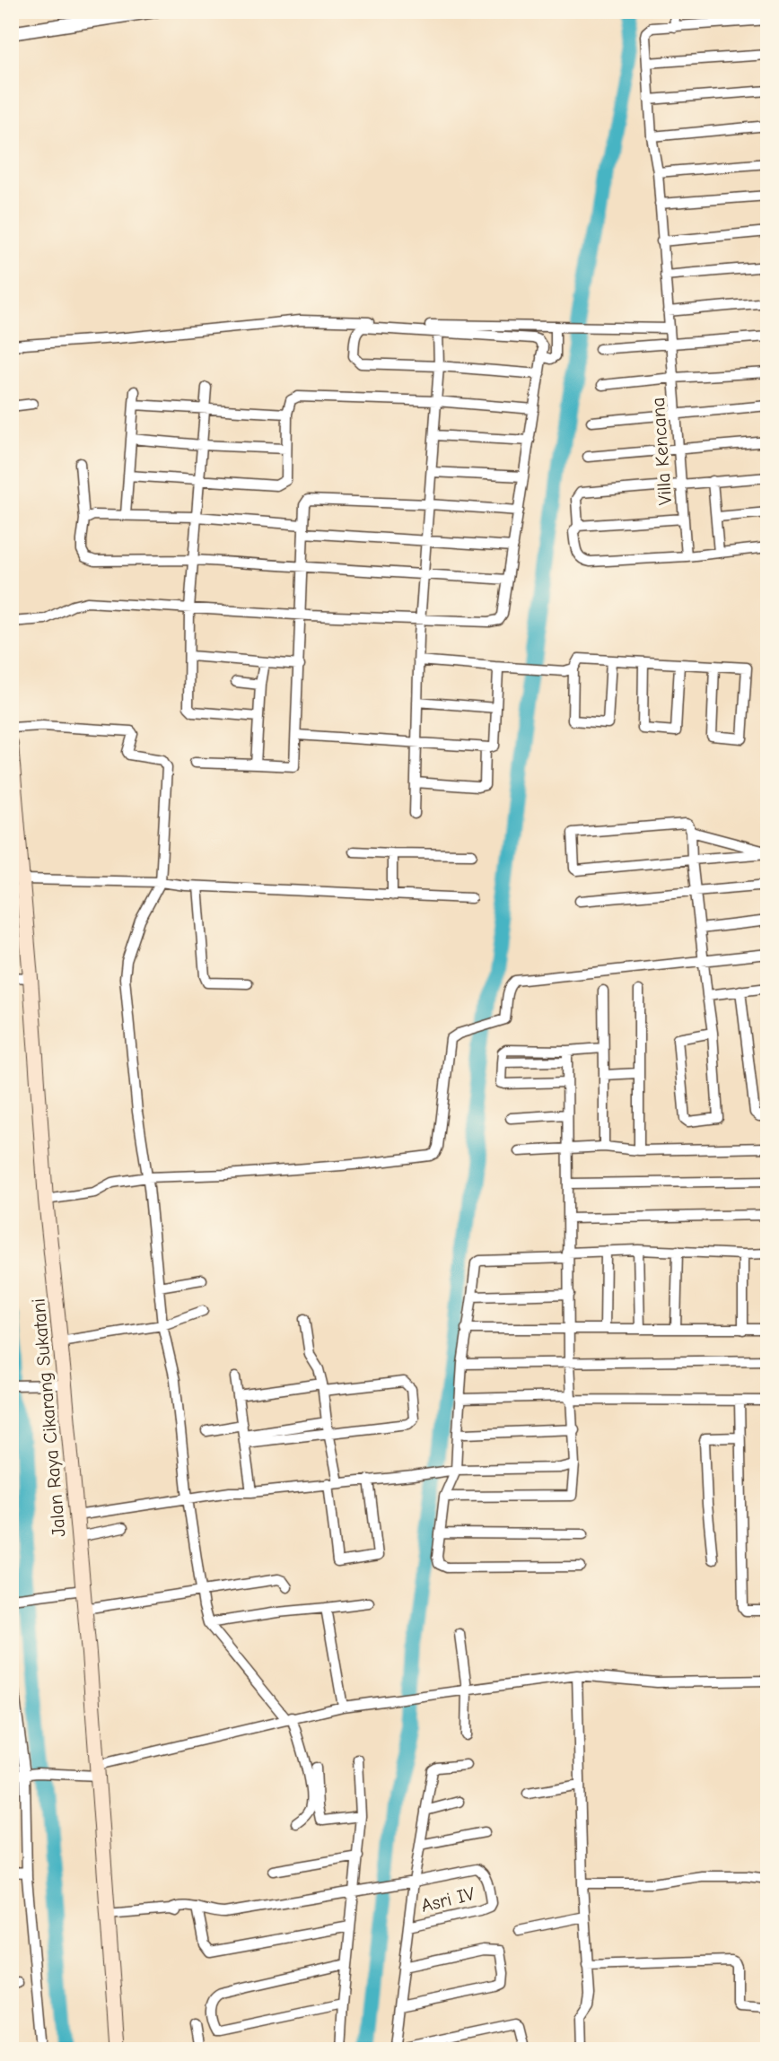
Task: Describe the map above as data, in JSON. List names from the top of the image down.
{
  "streets": {
    "main road": ["Jalan Raya Cikarang Sukatani"],
    "street": ["Villa Kencana", "Asri IV"]
  }
}
